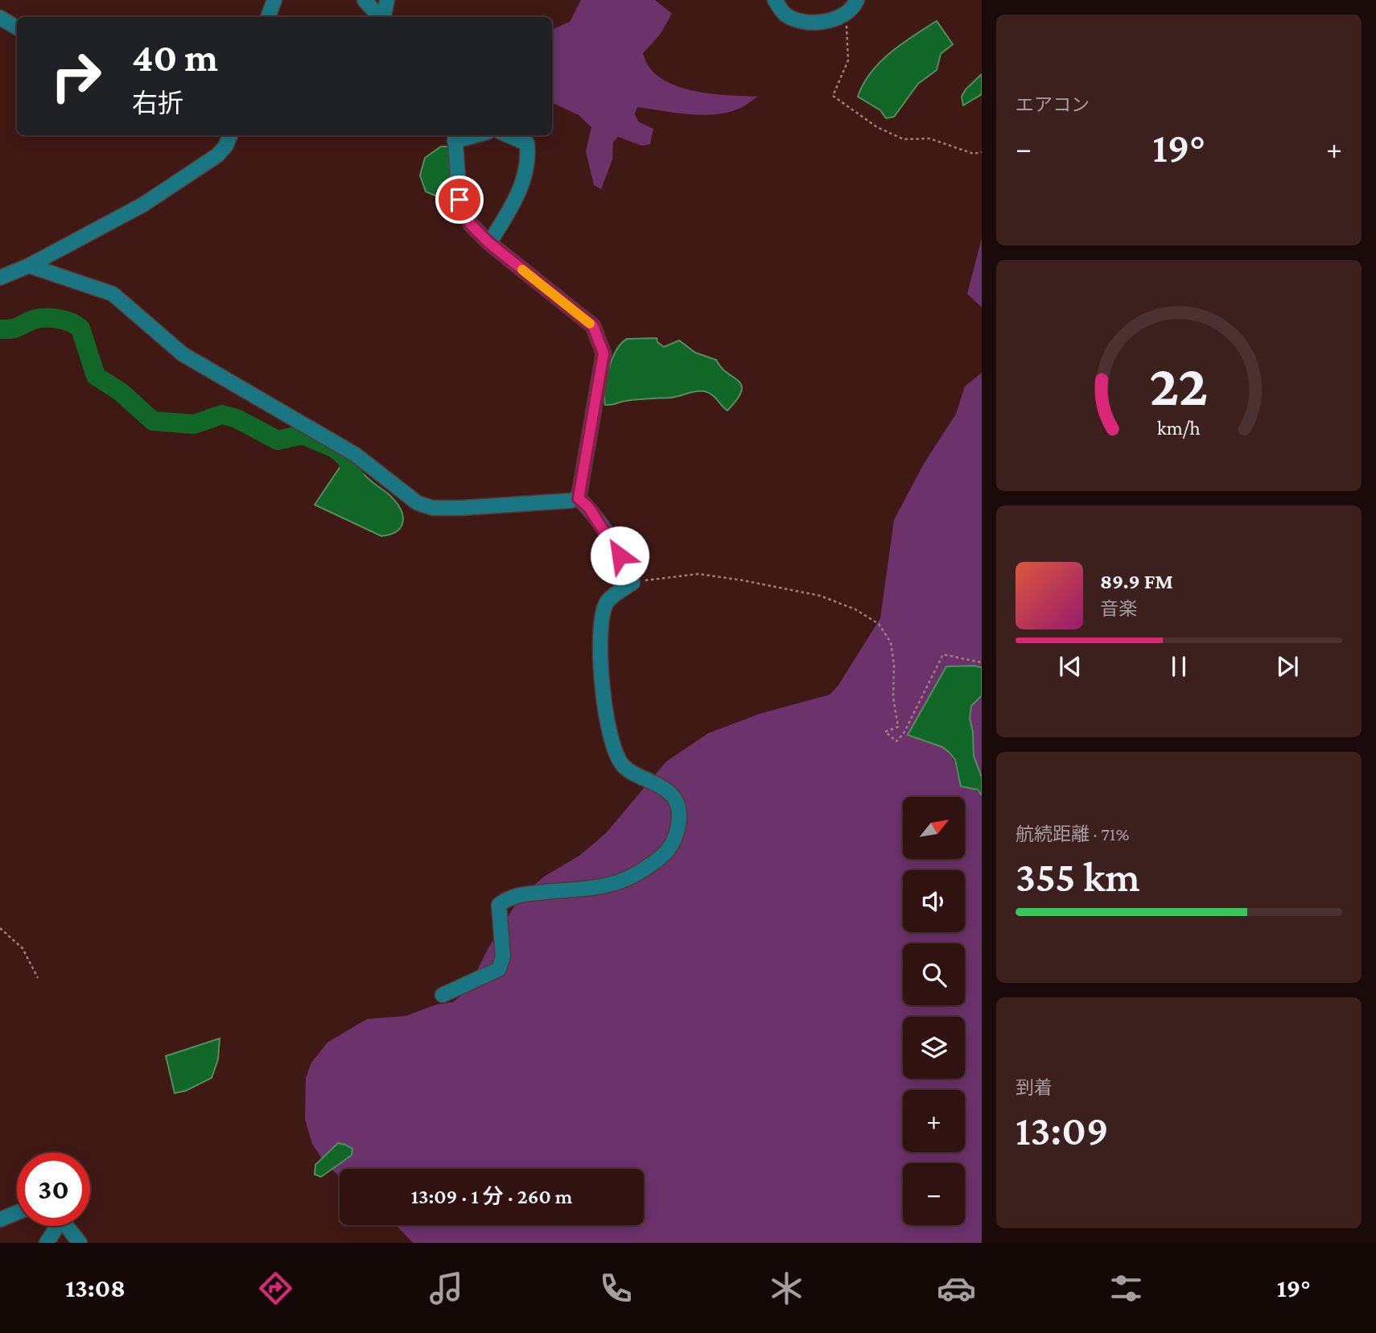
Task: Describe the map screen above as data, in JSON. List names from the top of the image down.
{
  "north": "top right",
  "page": {
    "tile": [
      "エアコン",
      ["航続距離 · 71%", "355 km"],
      ["到着", "13:09"]
    ],
    "turn": ["40 m", "右折"],
    "heat": ["−", "19°", "+"],
    "song": ["89.9 FM", "音楽"],
    "map_buttons": ["+", "−"],
    "limit": "30",
    "trip": "13:09 · 1 分 · 260 m",
    "tabs": ["13:08", "19°"],
    "gauge": ["22", "km/h"]
  }
}
